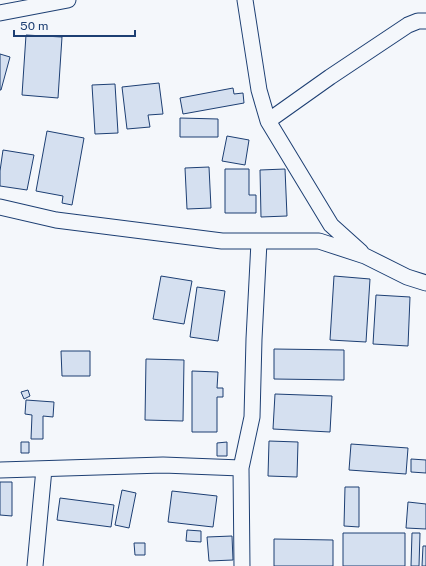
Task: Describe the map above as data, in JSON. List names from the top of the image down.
{
  "scale_bar": "50 m"
}
